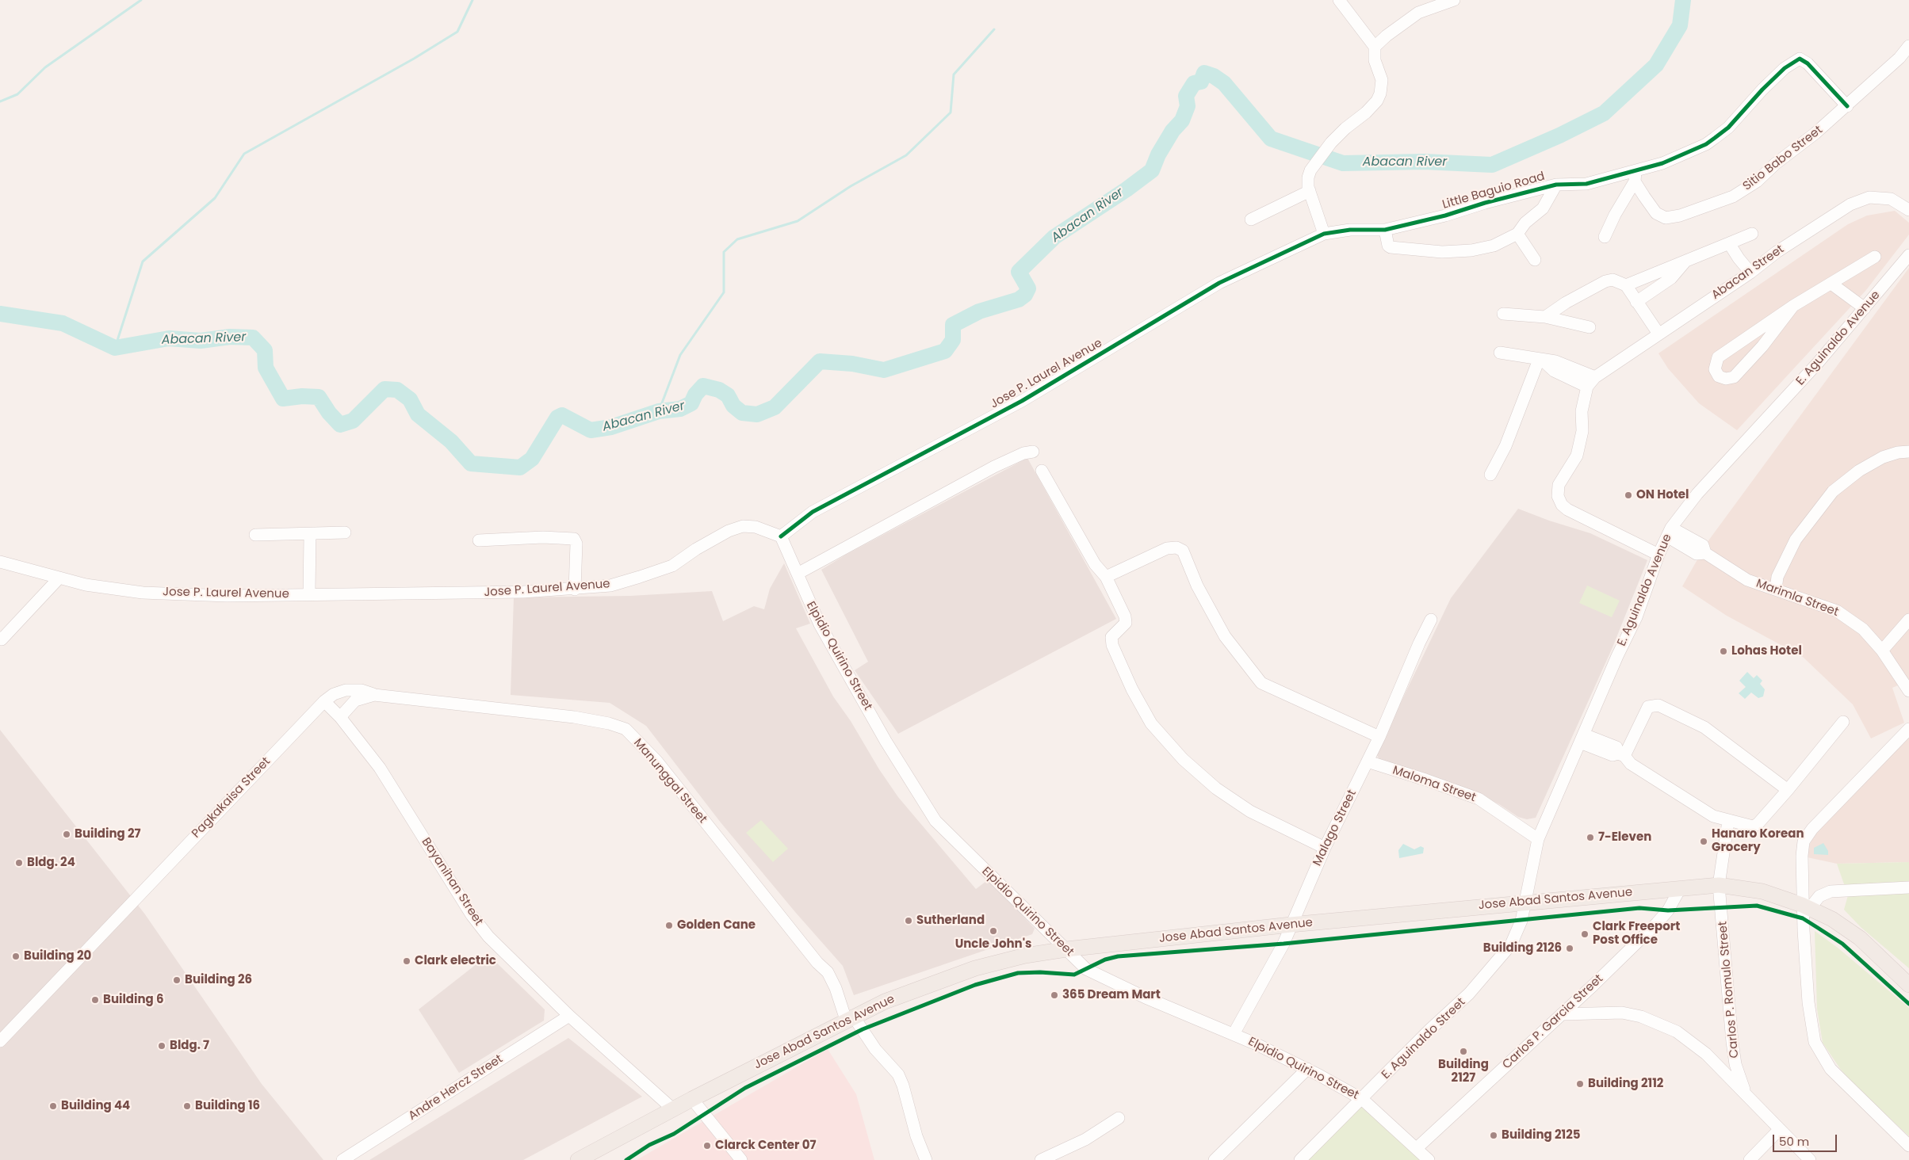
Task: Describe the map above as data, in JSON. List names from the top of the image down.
{
  "streets": {
    "main road": ["Jose Abad Santos Avenue"],
    "street": [
      "Sitio Babo Street",
      "Little Baguio Road",
      "Abacan Street",
      "E. Aguinaldo Avenue",
      "Jose P. Laurel Avenue",
      "Marimla Street",
      "Elpidio Quirino Street",
      "Manunggal Street",
      "Maloma Street",
      "Pagkakaisa Street",
      "Malago Street",
      "Bayanihan Street",
      "Carlos P. Romulo Street",
      "Carlos P. Garcia Street",
      "E. Aguinaldo Street",
      "Andre Hercz Street"
    ]
  },
  "crossings": [
    ["Sitio Babo Street", "Little Baguio Road"],
    ["Little Baguio Road", "Jose P. Laurel Avenue"],
    ["E. Aguinaldo Avenue", "Marimla Street"],
    ["E. Aguinaldo Avenue", "Maloma Street"],
    ["E. Aguinaldo Avenue", "Jose Abad Santos Avenue"],
    ["E. Aguinaldo Avenue", "E. Aguinaldo Street"],
    ["Jose P. Laurel Avenue", "Elpidio Quirino Street"],
    ["Elpidio Quirino Street", "Malago Street"],
    ["Elpidio Quirino Street", "Jose Abad Santos Avenue"],
    ["Elpidio Quirino Street", "Carlos P. Garcia Street"],
    ["Elpidio Quirino Street", "E. Aguinaldo Street"],
    ["Manunggal Street", "Pagkakaisa Street"],
    ["Manunggal Street", "Jose Abad Santos Avenue"],
    ["Maloma Street", "Malago Street"],
    ["Malago Street", "Jose Abad Santos Avenue"],
    ["Bayanihan Street", "Jose Abad Santos Avenue"],
    ["Bayanihan Street", "Andre Hercz Street"],
    ["Jose Abad Santos Avenue", "Carlos P. Romulo Street"],
    ["Jose Abad Santos Avenue", "Carlos P. Garcia Street"],
    ["Jose Abad Santos Avenue", "E. Aguinaldo Street"],
    ["Carlos P. Romulo Street", "Carlos P. Garcia Street"]
  ],
  "water": ["Abacan River"],
  "places": [
    "ON Hotel",
    "Lohas Hotel",
    "Building 27",
    "7-Eleven",
    "Hanaro Korean Grocery",
    "Bldg. 24",
    "Sutherland",
    "Golden Cane",
    "Uncle John's",
    "Clark Freeport Post Office",
    "Building 2126",
    "Building 20",
    "Clark electric",
    "Building 26",
    "365 Dream Mart",
    "Building 6",
    "Bldg. 7",
    "Building 2127",
    "Building 2112",
    "Building 44",
    "Building 16",
    "Building 2125",
    "Clarck Center 07"
  ],
  "scale_bar": "50 m"
}
